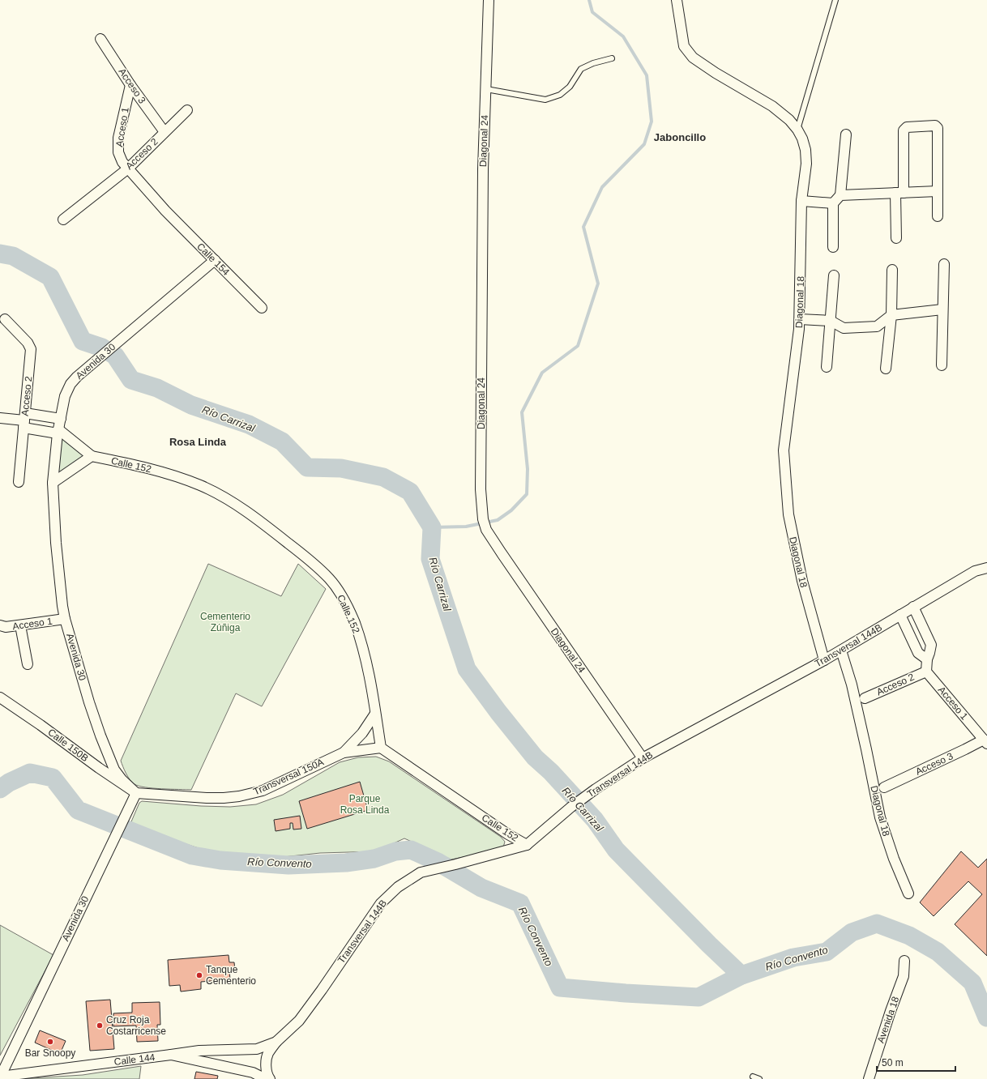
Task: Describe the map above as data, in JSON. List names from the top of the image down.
{
  "streets": {
    "street": [
      "Acceso 3",
      "Acceso 1",
      "Diagonal 24",
      "Acceso 2",
      "Calle 154",
      "Diagonal 18",
      "Avenida 30",
      "Calle 152",
      "Transversal 144B",
      "Calle 150B",
      "Transversal 150A",
      "Avenida 18",
      "Calle 144"
    ]
  },
  "crossings": [
    ["Acceso 3", "Acceso 1"],
    ["Acceso 3", "Acceso 2"],
    ["Acceso 1", "Acceso 2"],
    ["Acceso 1", "Calle 154"],
    ["Acceso 1", "Avenida 30"],
    ["Diagonal 24", "Transversal 144B"],
    ["Calle 154", "Avenida 30"],
    ["Diagonal 18", "Transversal 144B"],
    ["Avenida 30", "Calle 152"],
    ["Avenida 30", "Calle 150B"],
    ["Avenida 30", "Transversal 150A"],
    ["Avenida 30", "Calle 144"],
    ["Calle 152", "Transversal 144B"],
    ["Calle 152", "Transversal 150A"],
    ["Transversal 144B", "Calle 144"],
    ["Calle 150B", "Transversal 150A"]
  ],
  "districts": ["Jaboncillo", "Rosa Linda"],
  "water": ["Río Carrizal", "Río Convento"],
  "parks": ["Cementerio Zúñiga", "Parque Rosa Linda"],
  "places": ["Tanque Cementerio", "Cruz Roja Costarricense", "Bar Snoopy"],
  "scale_bar": "50 m"
}
